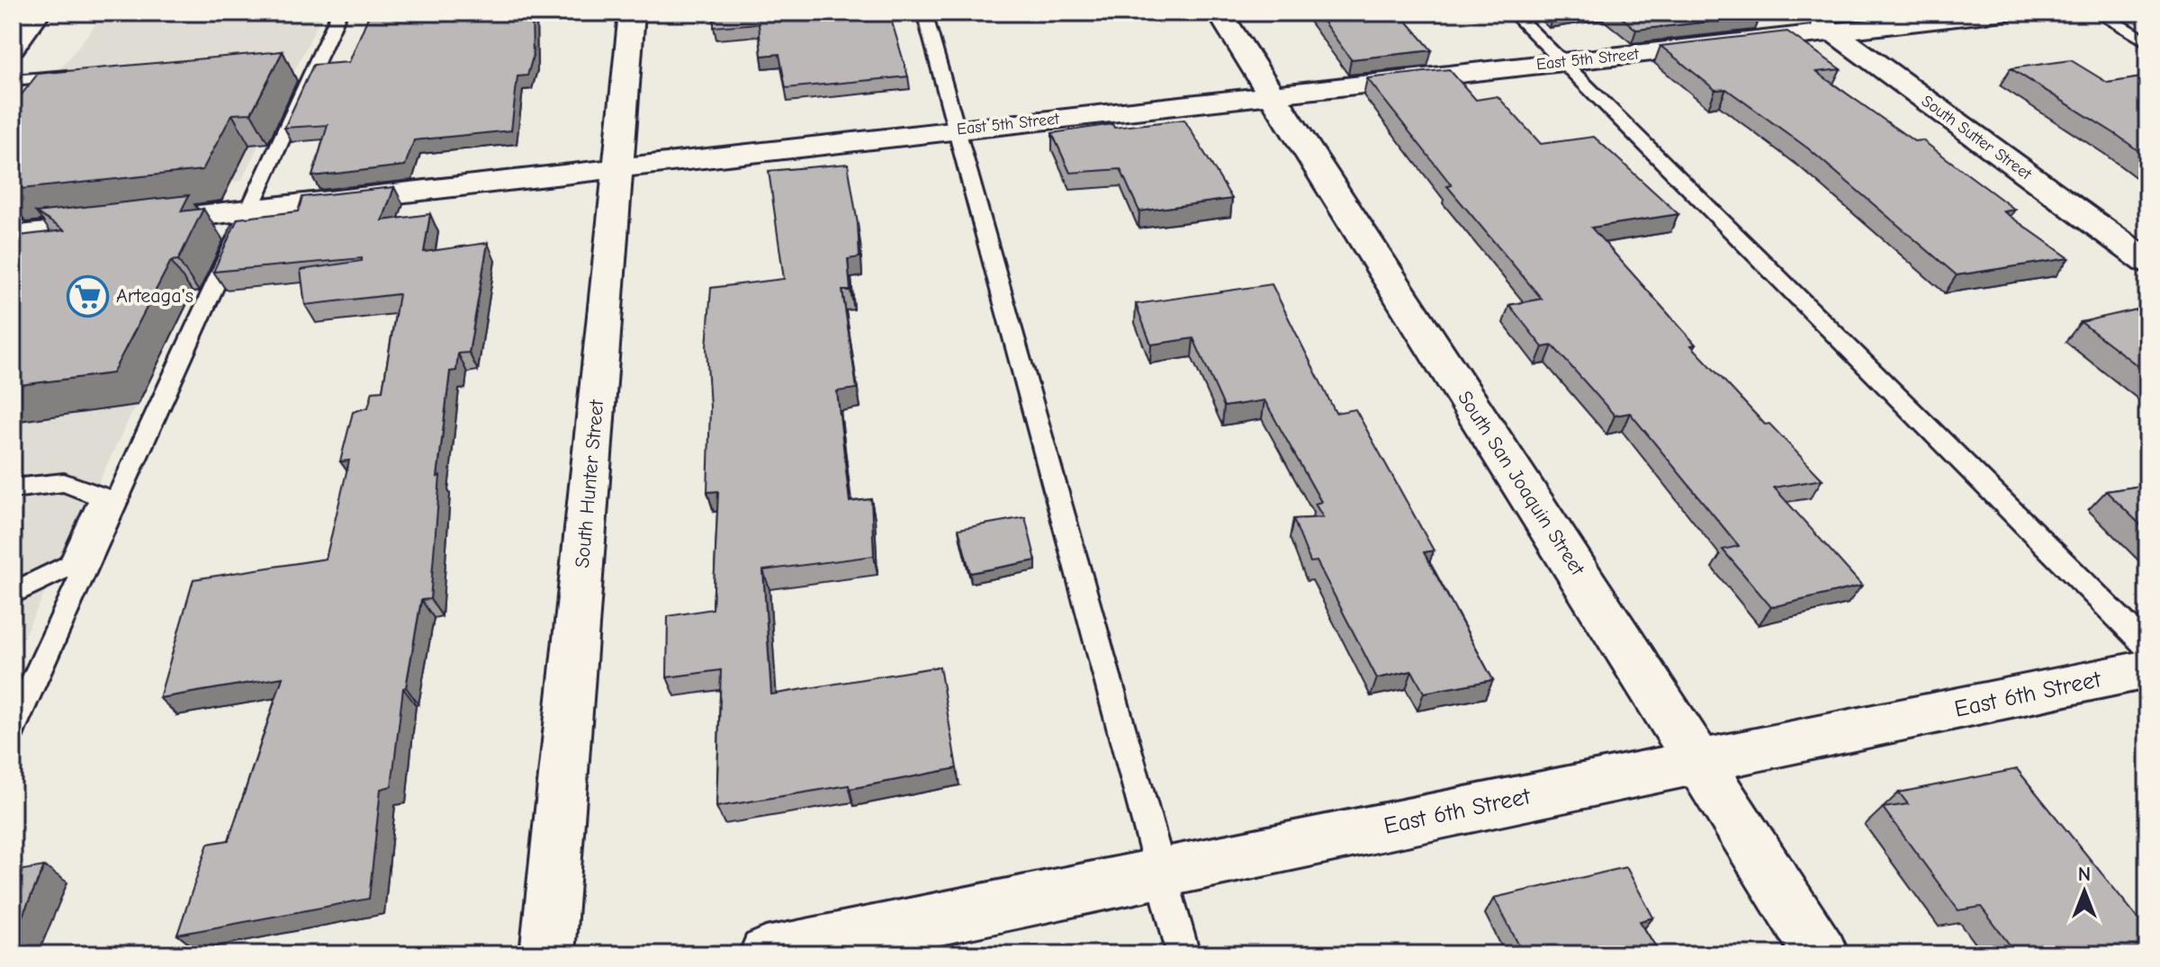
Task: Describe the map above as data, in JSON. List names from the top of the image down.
{
  "streets": {
    "street": [
      "East 5th Street",
      "South Sutter Street",
      "South San Joaquin Street",
      "South Hunter Street",
      "East 6th Street"
    ]
  },
  "crossings": [
    ["East 5th Street", "South Sutter Street"],
    ["East 5th Street", "South San Joaquin Street"],
    ["East 5th Street", "South Hunter Street"],
    ["South San Joaquin Street", "East 6th Street"]
  ],
  "places": {
    "supermarket": ["Arteaga's"]
  },
  "north": "top"
}
